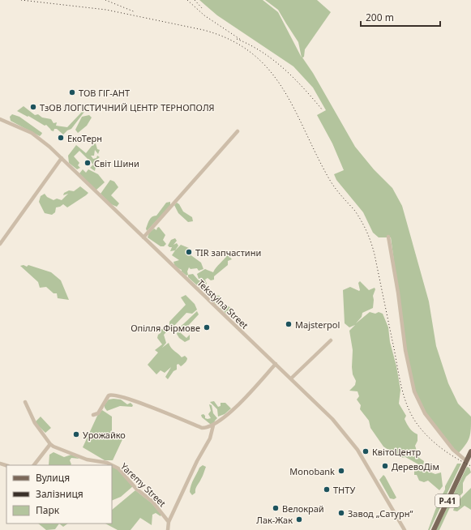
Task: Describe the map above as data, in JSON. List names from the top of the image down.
{
  "streets": {
    "main road": ["Р-41"],
    "street": ["Tekstylna Street", "Yaremy Street"]
  },
  "places": [
    "ТОВ ГІГ-АНТ",
    "ТзОВ ЛОГІСТИЧНИЙ ЦЕНТР ТЕРНОПОЛЯ",
    "ЕкоТерн",
    "Світ Шини",
    "TIR запчастини",
    "Majsterpol",
    "Опілля Фірмове",
    "Урожайко",
    "КвітоЦентр",
    "ДеревоДім",
    "Monobank",
    "ТНТУ",
    "Велокрай",
    "Завод „Сатурн“",
    "Лак-Жак"
  ],
  "legend": ["Вулиця", "Залізниця", "Парк"],
  "scale_bar": "200 m"
}
